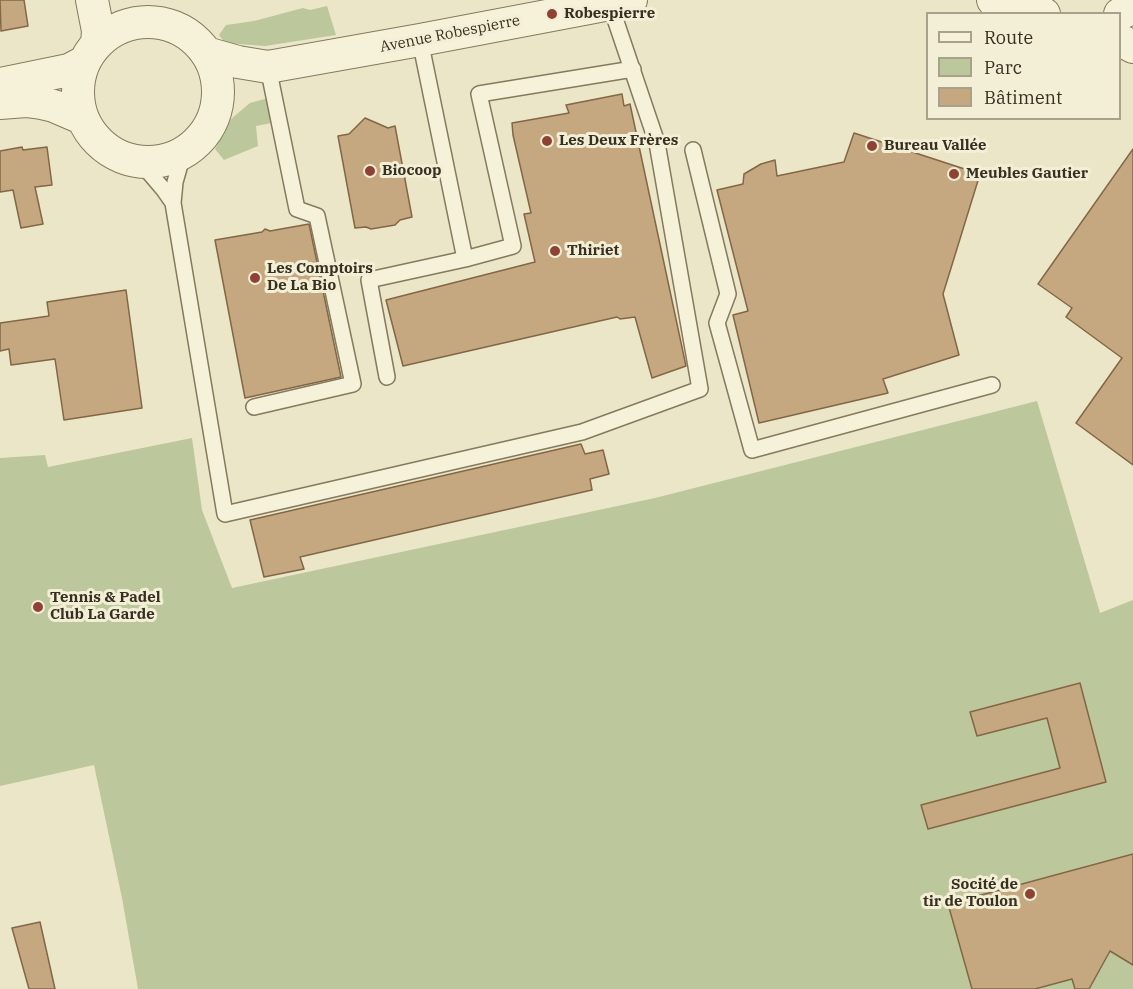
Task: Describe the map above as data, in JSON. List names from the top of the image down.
{
  "streets": {
    "street": ["Avenue Robespierre"]
  },
  "places": [
    "Robespierre",
    "Les Deux Frères",
    "Bureau Vallée",
    "Biocoop",
    "Meubles Gautier",
    "Thiriet",
    "Les Comptoirs De La Bio",
    "Tennis & Padel Club La Garde",
    "Socité de tir de Toulon"
  ],
  "legend": ["Route", "Parc", "Bâtiment"]
}
